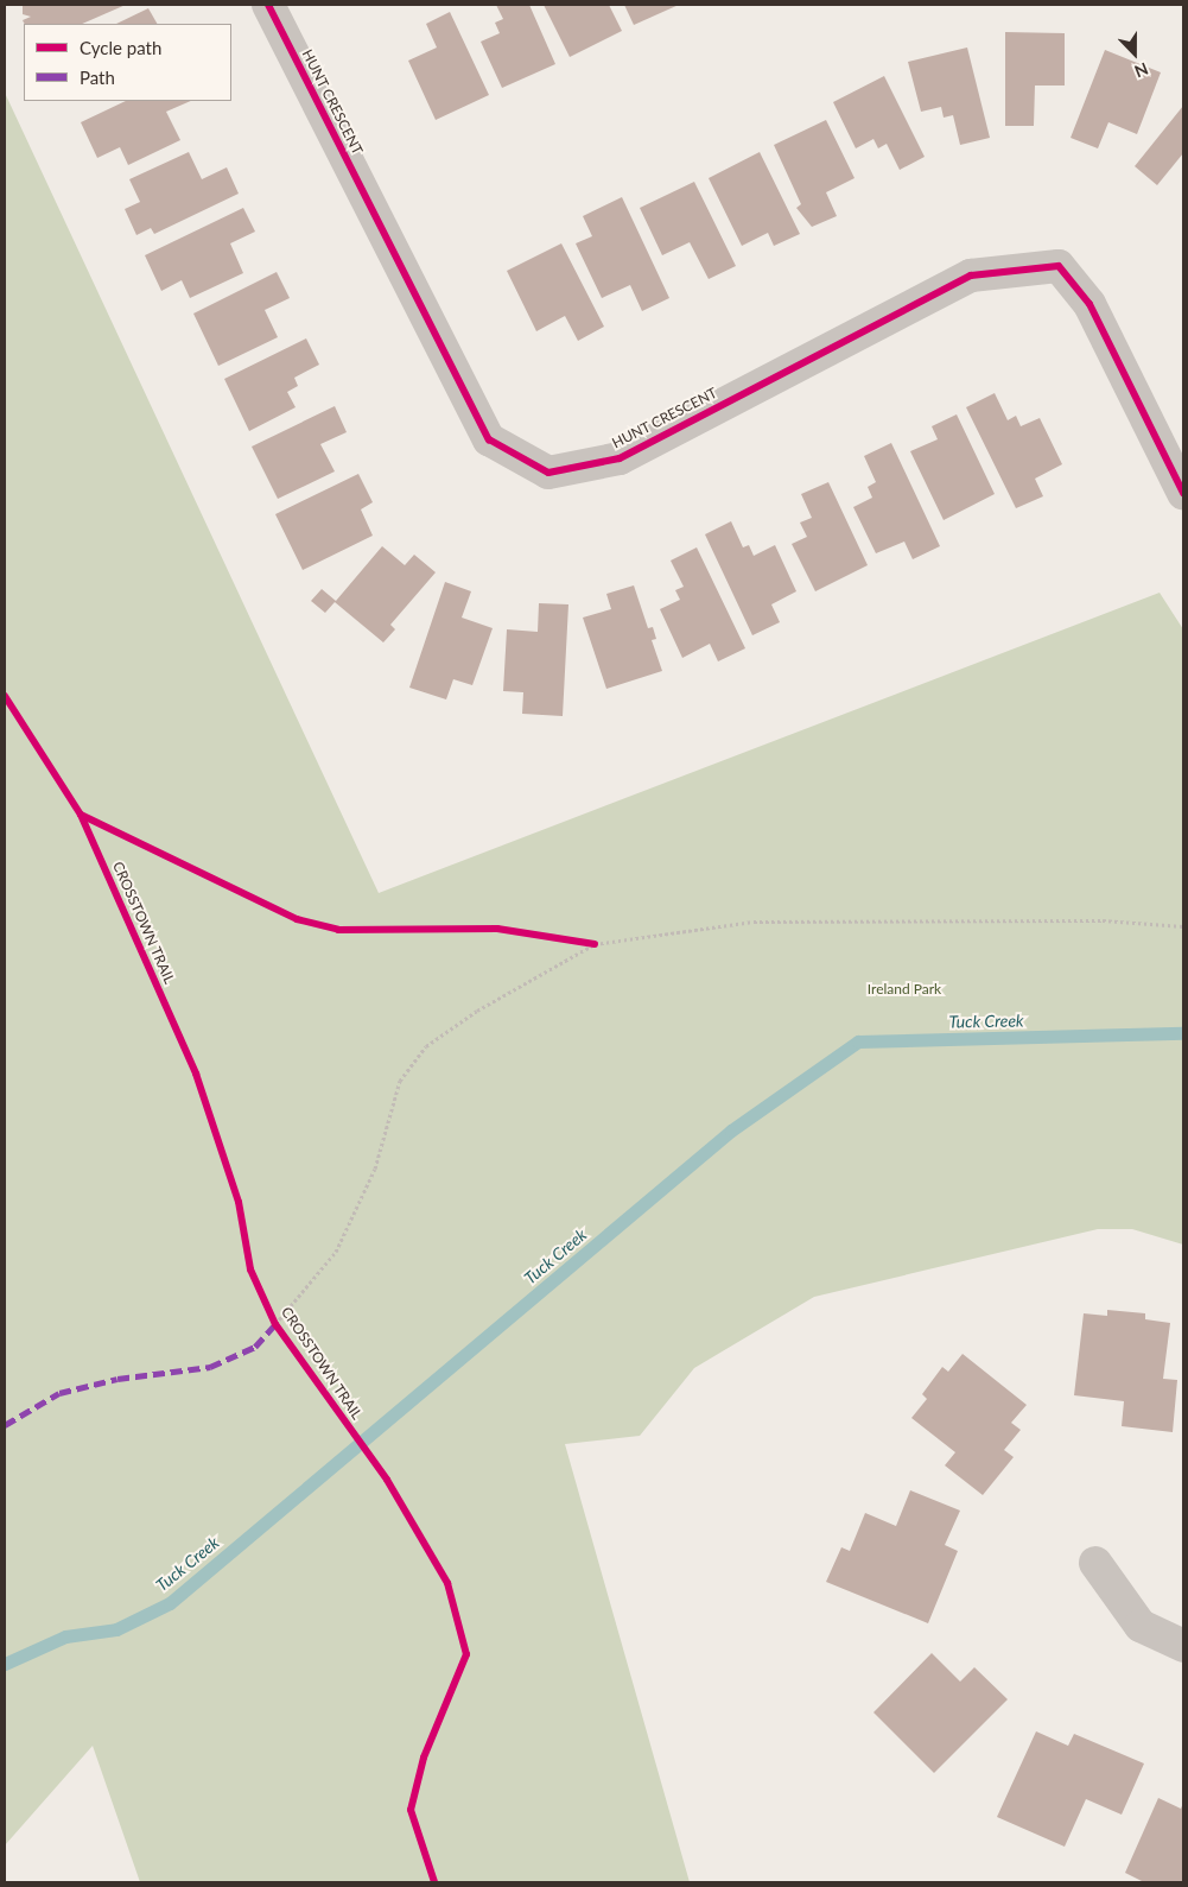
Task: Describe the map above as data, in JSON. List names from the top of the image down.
{
  "streets": {
    "street": ["HUNT CRESCENT"],
    "cycle path": ["CROSSTOWN TRAIL"]
  },
  "water": ["Tuck Creek"],
  "parks": ["Ireland Park"],
  "legend": ["Cycle path", "Path"],
  "north": "bottom"
}
